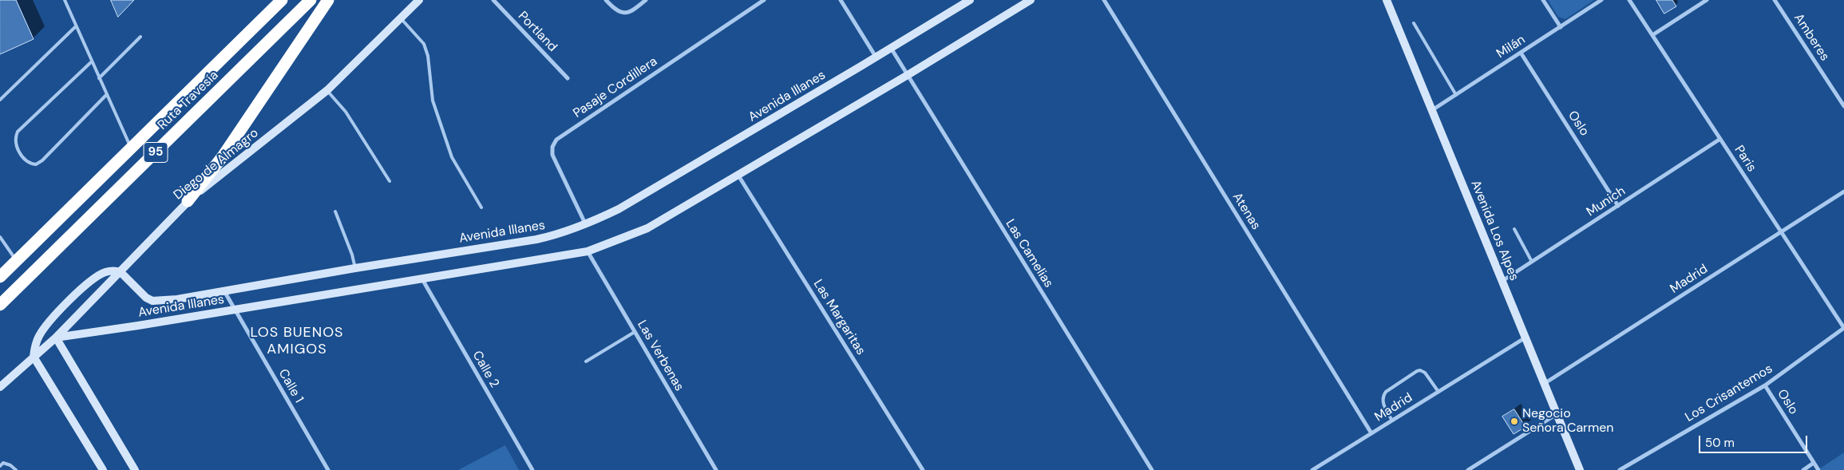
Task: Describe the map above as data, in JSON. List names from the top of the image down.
{
  "streets": {
    "highway": ["Ruta Travesía", "95"],
    "main road": ["Avenida Illanes", "Diego de Almagro", "Avenida Los Alpes"],
    "street": [
      "Portland",
      "Amberes",
      "Milán",
      "Pasaje Cordillera",
      "Oslo",
      "Paris",
      "Munich",
      "Atenas",
      "Las Camelias",
      "Madrid",
      "Las Margaritas",
      "Las Verbenas",
      "Calle 2",
      "Calle 1",
      "Los Crisantemos"
    ]
  },
  "crossings": [
    ["Milán", "Oslo"],
    ["Milán", "Avenida Los Alpes"],
    ["Pasaje Cordillera", "Avenida Illanes"],
    ["Avenida Illanes", "Diego de Almagro"],
    ["Avenida Illanes", "Las Camelias"],
    ["Avenida Illanes", "Las Margaritas"],
    ["Avenida Illanes", "Las Verbenas"],
    ["Avenida Illanes", "Calle 2"],
    ["Avenida Illanes", "Calle 1"],
    ["Oslo", "Munich"],
    ["Oslo", "Los Crisantemos"],
    ["Paris", "Munich"],
    ["Paris", "Madrid"],
    ["Paris", "Los Crisantemos"],
    ["Munich", "Avenida Los Alpes"],
    ["Atenas", "Madrid"],
    ["Avenida Los Alpes", "Madrid"]
  ],
  "districts": ["LOS BUENOS AMIGOS"],
  "places": ["Negocio Señora Carmen"],
  "scale_bar": "50 m"
}
